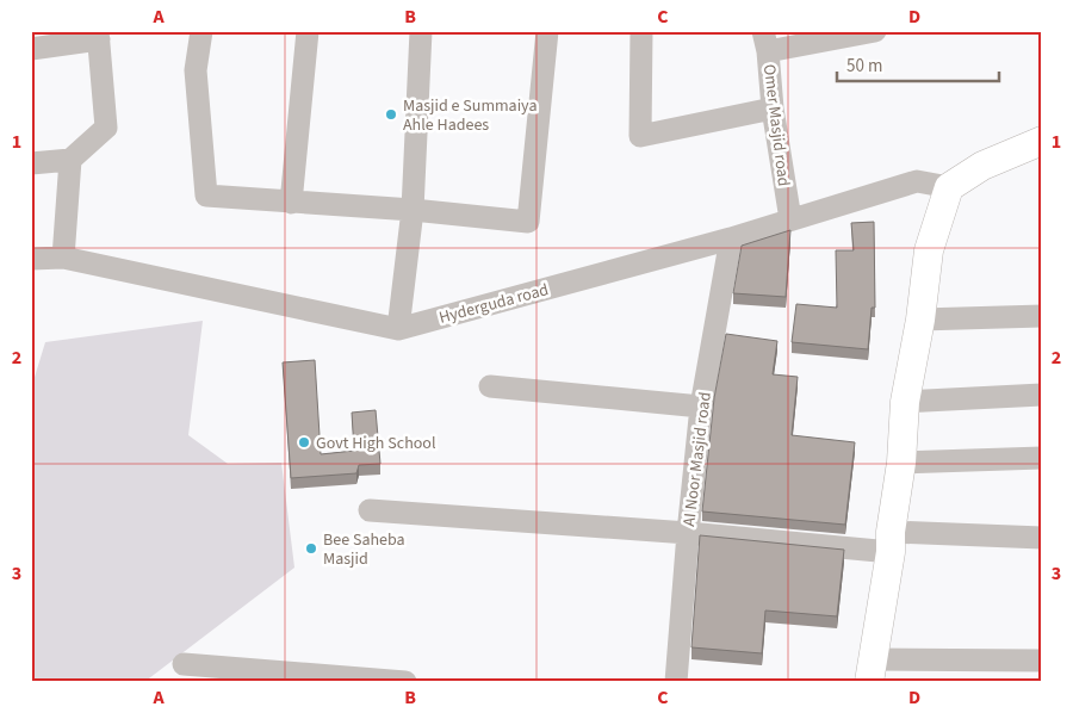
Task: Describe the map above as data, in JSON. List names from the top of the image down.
{
  "streets": {
    "street": ["Omer Masjid road", "Hyderguda road", "AI Noor Masjid road"]
  },
  "crossings": [
    ["Omer Masjid road", "Hyderguda road"],
    ["Hyderguda road", "AI Noor Masjid road"]
  ],
  "places": ["Masjid e Summaiya Ahle Hadees", "Govt High School", "Bee Saheba Masjid"],
  "scale_bar": "50 m",
  "grid": {
    "columns": [
      "A",
      "B",
      "C",
      "D"
    ],
    "rows": ["1", "2", "3"]
  }
}
